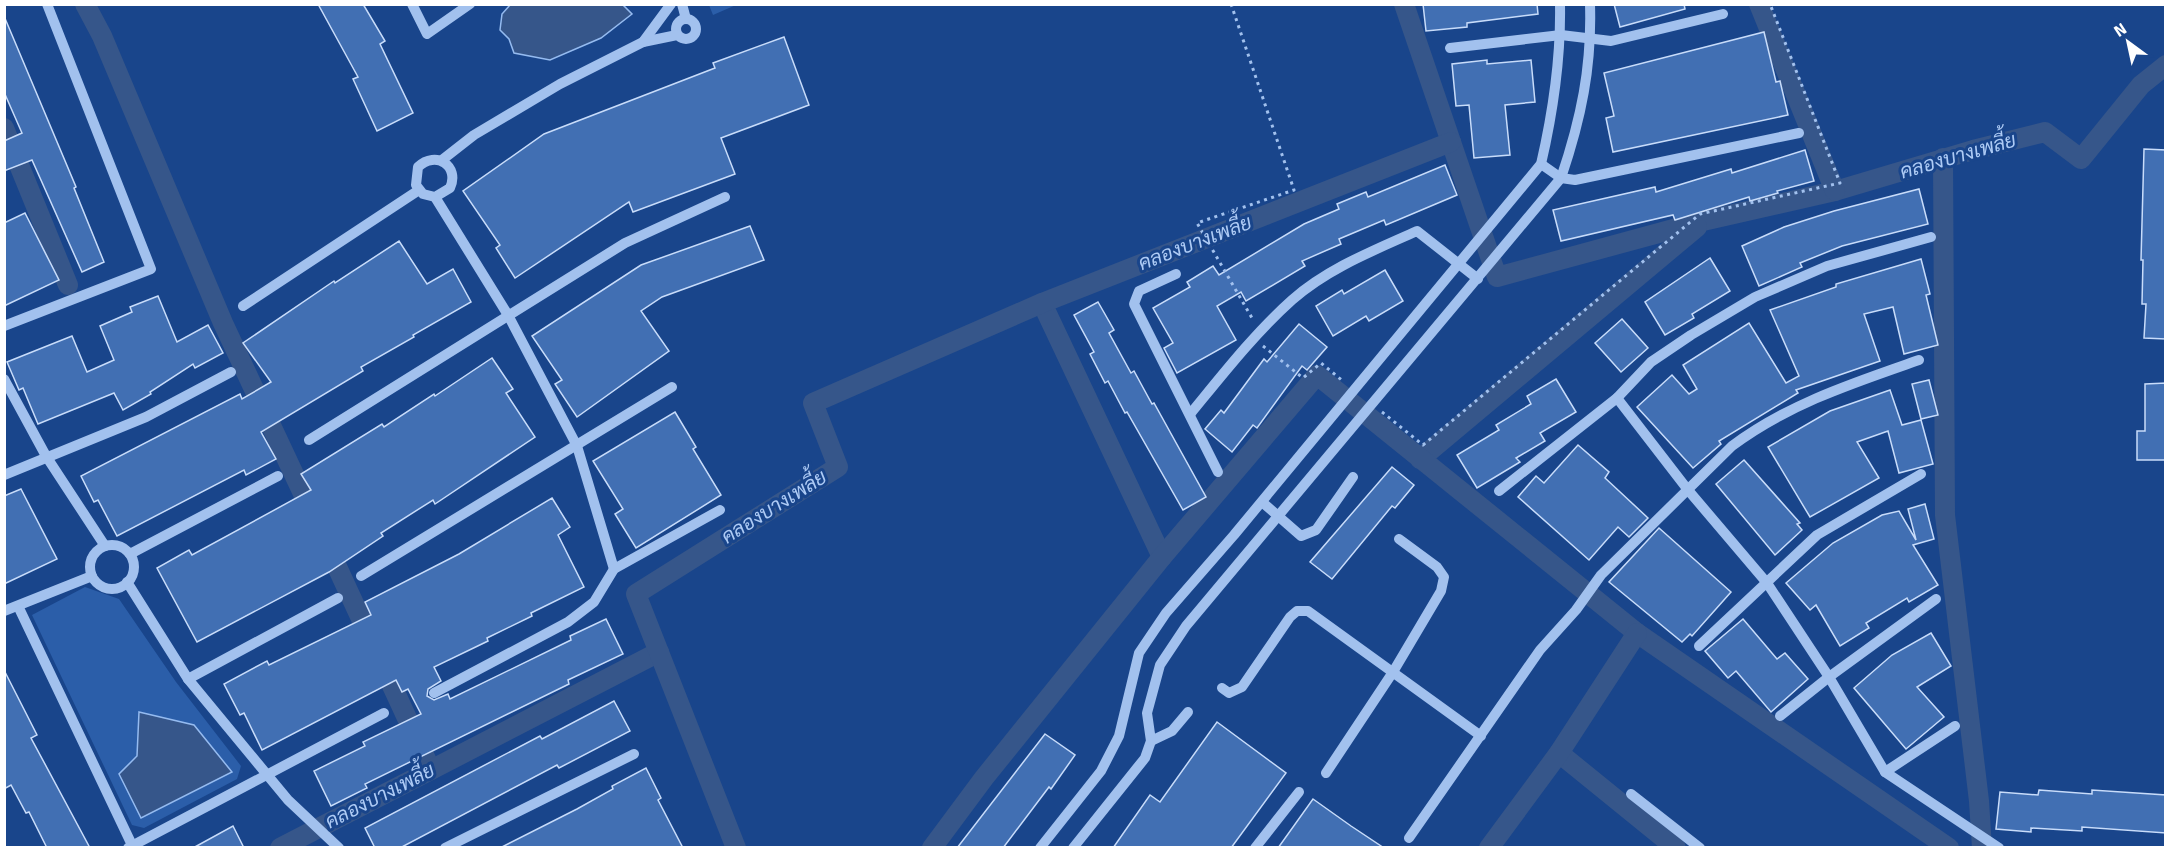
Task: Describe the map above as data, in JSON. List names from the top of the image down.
{
  "water": ["คลองบางเพลี้ย"],
  "north": "top left"
}
